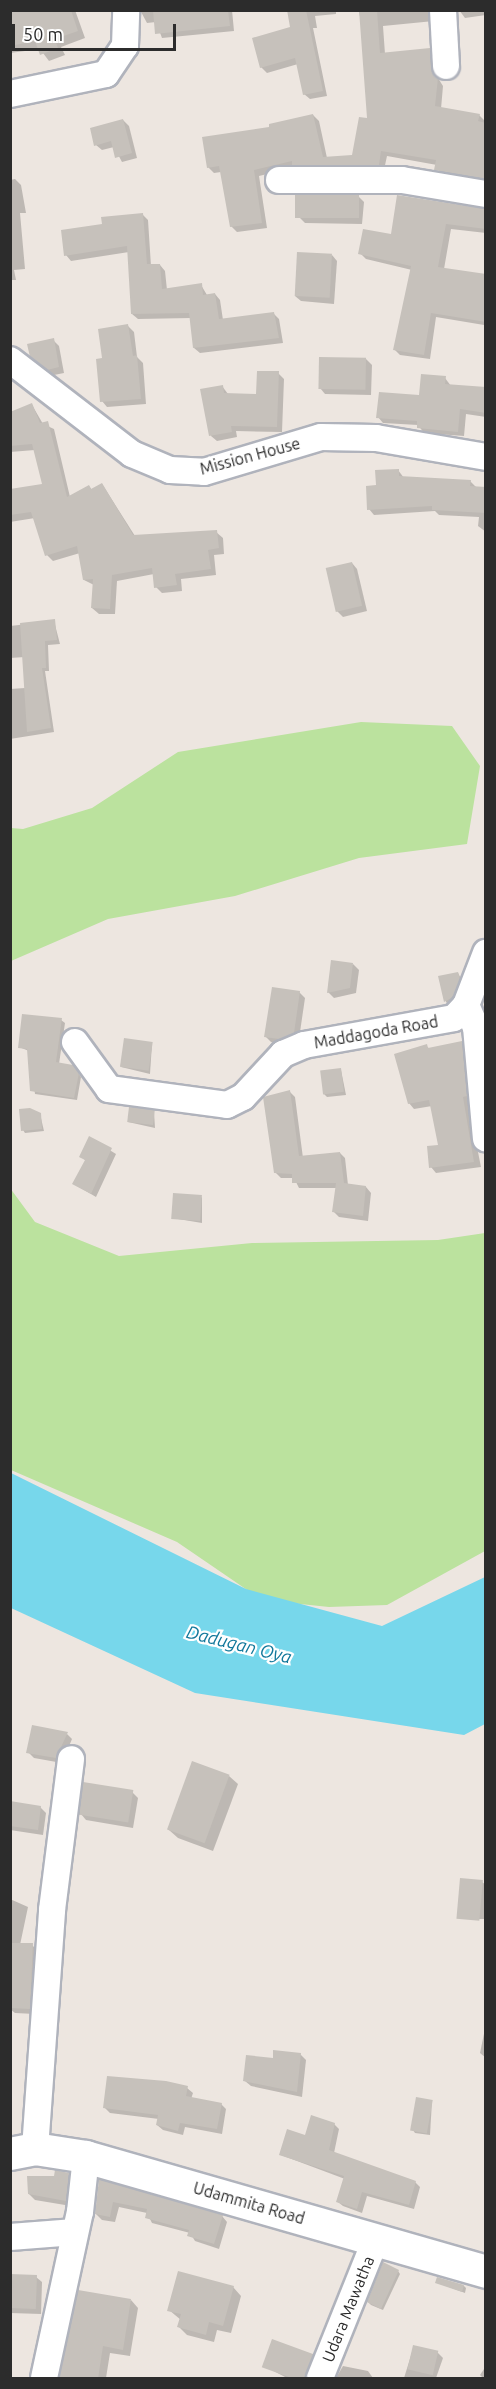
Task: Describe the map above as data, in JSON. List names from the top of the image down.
{
  "streets": {
    "street": [
      "Mission House",
      "Maddagoda Road",
      "Udammita Road",
      "Udara Mawatha"
    ]
  },
  "crossings": [
    ["Udammita Road", "Udara Mawatha"]
  ],
  "water": ["Dadugan Oya"],
  "scale_bar": "50 m"
}
